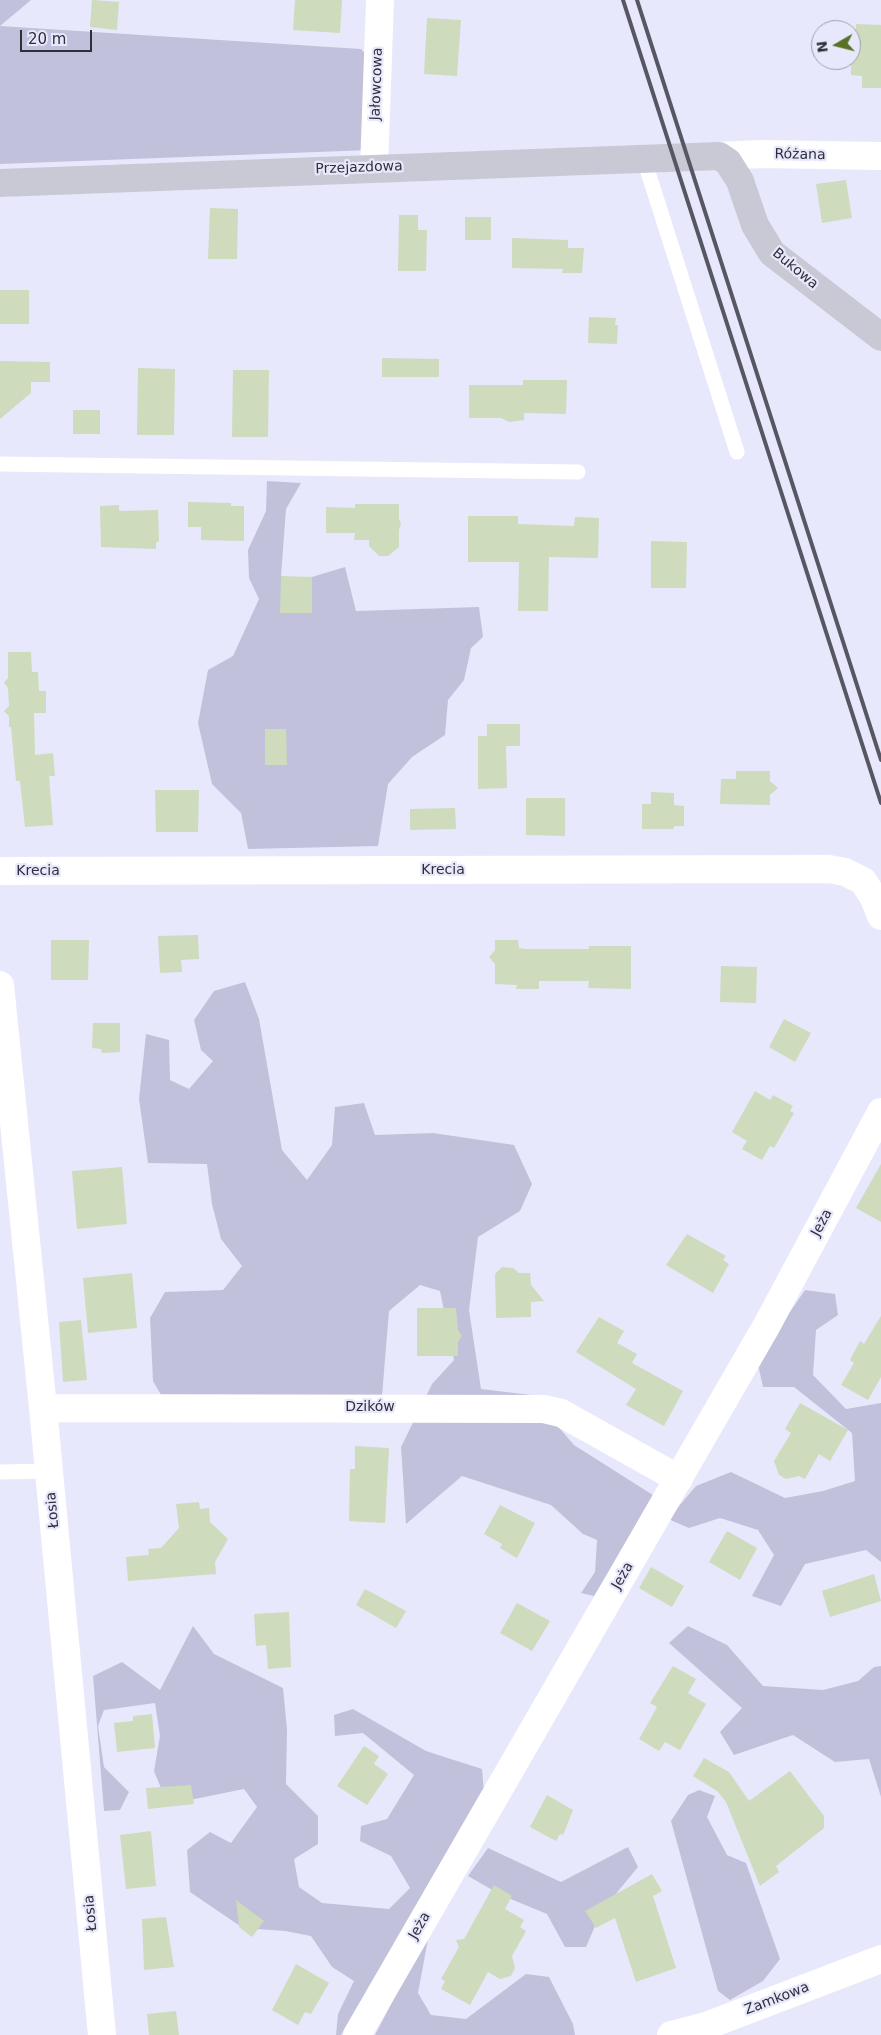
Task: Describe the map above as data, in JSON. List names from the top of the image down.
{
  "streets": {
    "street": [
      "Jałowcowa",
      "Różana",
      "Przejazdowa",
      "Bukowa",
      "Krecia",
      "Jeża",
      "Dzików",
      "Łosia",
      "Zamkowa"
    ]
  },
  "crossings": [
    ["Jałowcowa", "Przejazdowa"],
    ["Różana", "Przejazdowa"],
    ["Różana", "Bukowa"],
    ["Przejazdowa", "Bukowa"],
    ["Jeża", "Dzików"],
    ["Dzików", "Łosia"]
  ],
  "scale_bar": "20 m",
  "north": "left"
}
